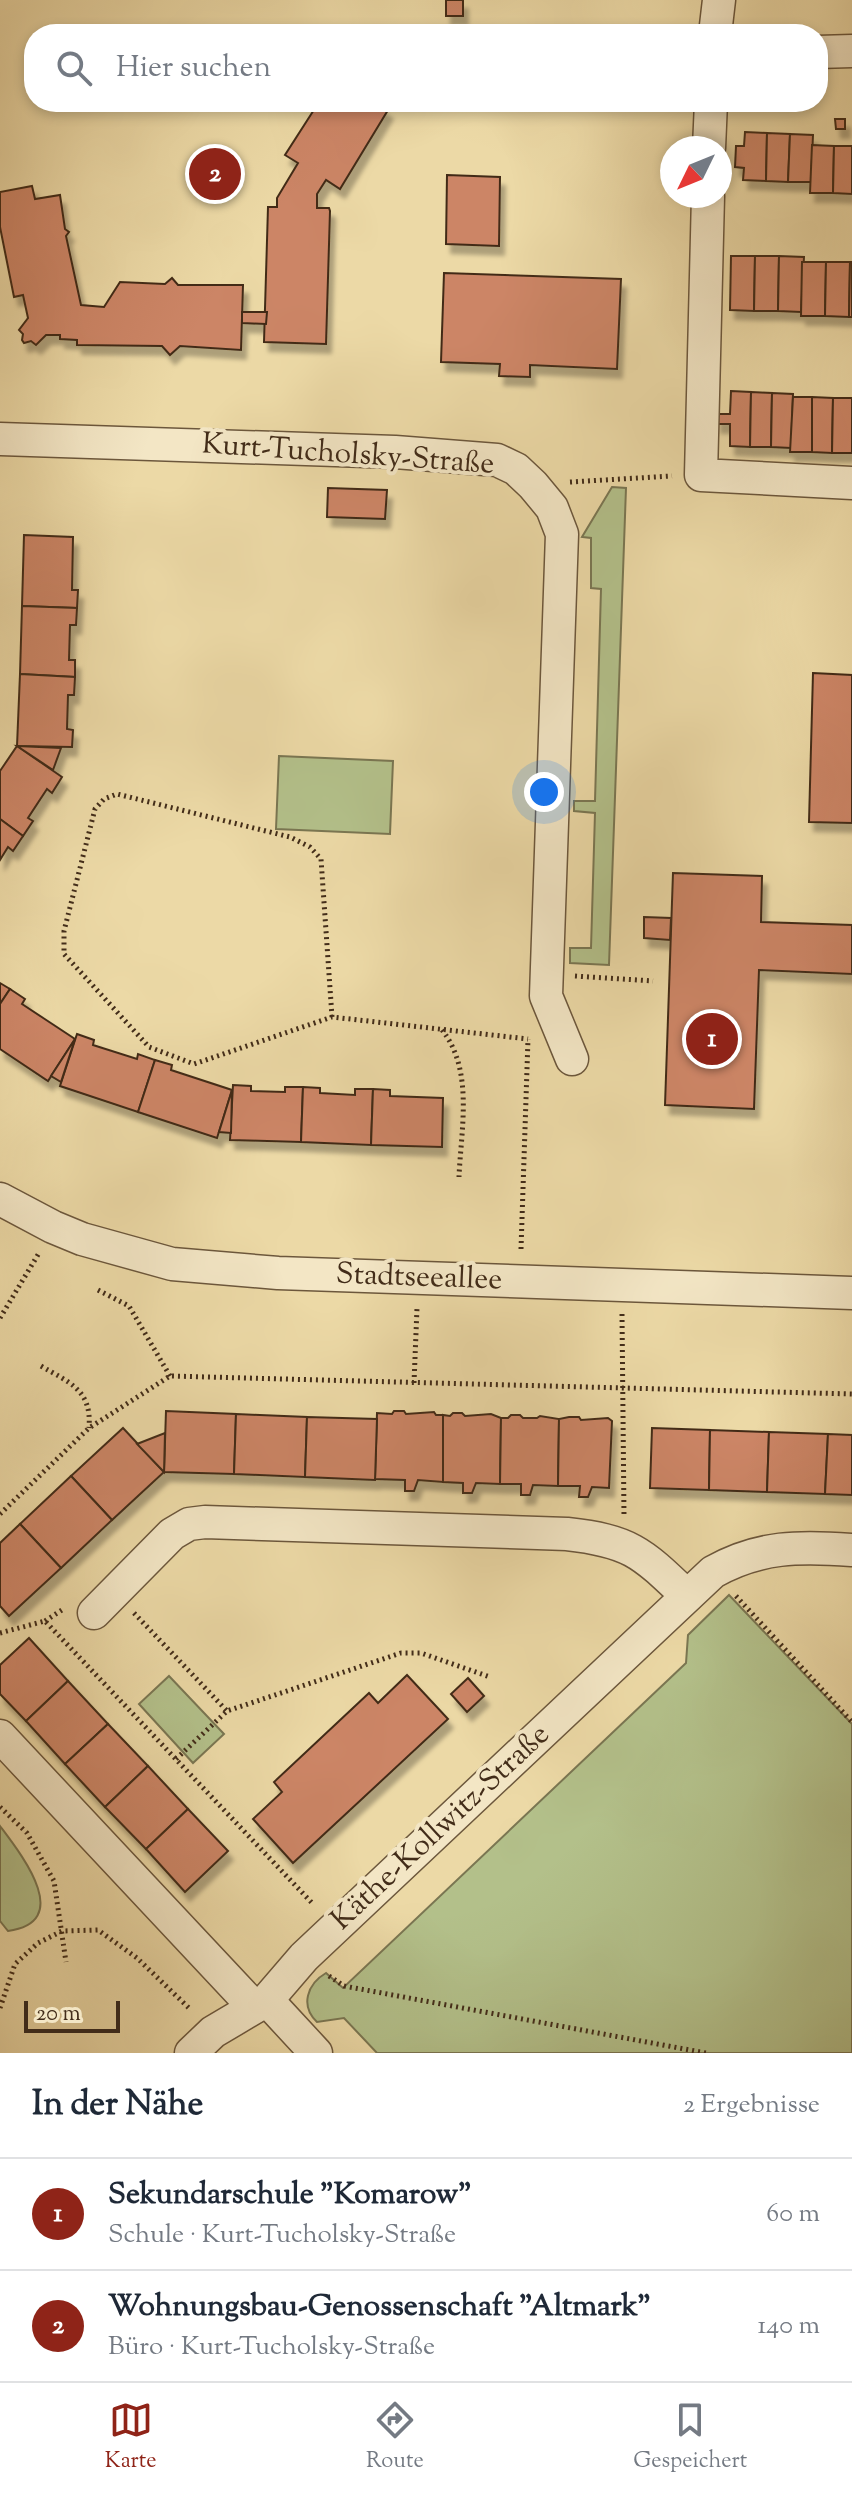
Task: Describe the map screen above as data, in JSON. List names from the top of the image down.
{
  "streets": {
    "street": ["Kurt-Tucholsky-Straße", "Stadtseeallee", "Käthe-Kollwitz-Straße"]
  },
  "scale_bar": "20 m",
  "north": "bottom left",
  "page": {
    "search": "Hier suchen",
    "pins": ["2", "1"],
    "scale": "20 m",
    "heading": ["In der Nähe", "2 Ergebnisse"],
    "list": [
      {
        "mark": "1",
        "name": "Sekundarschule \"Komarow\"",
        "note": "Schule · Kurt-Tucholsky-Straße",
        "value": "60 m"
      },
      {
        "mark": "2",
        "name": "Wohnungsbau-Genossenschaft \"Altmark\"",
        "note": "Büro · Kurt-Tucholsky-Straße",
        "value": "140 m"
      }
    ],
    "nav": ["Karte", "Route", "Gespeichert"]
  }
}
